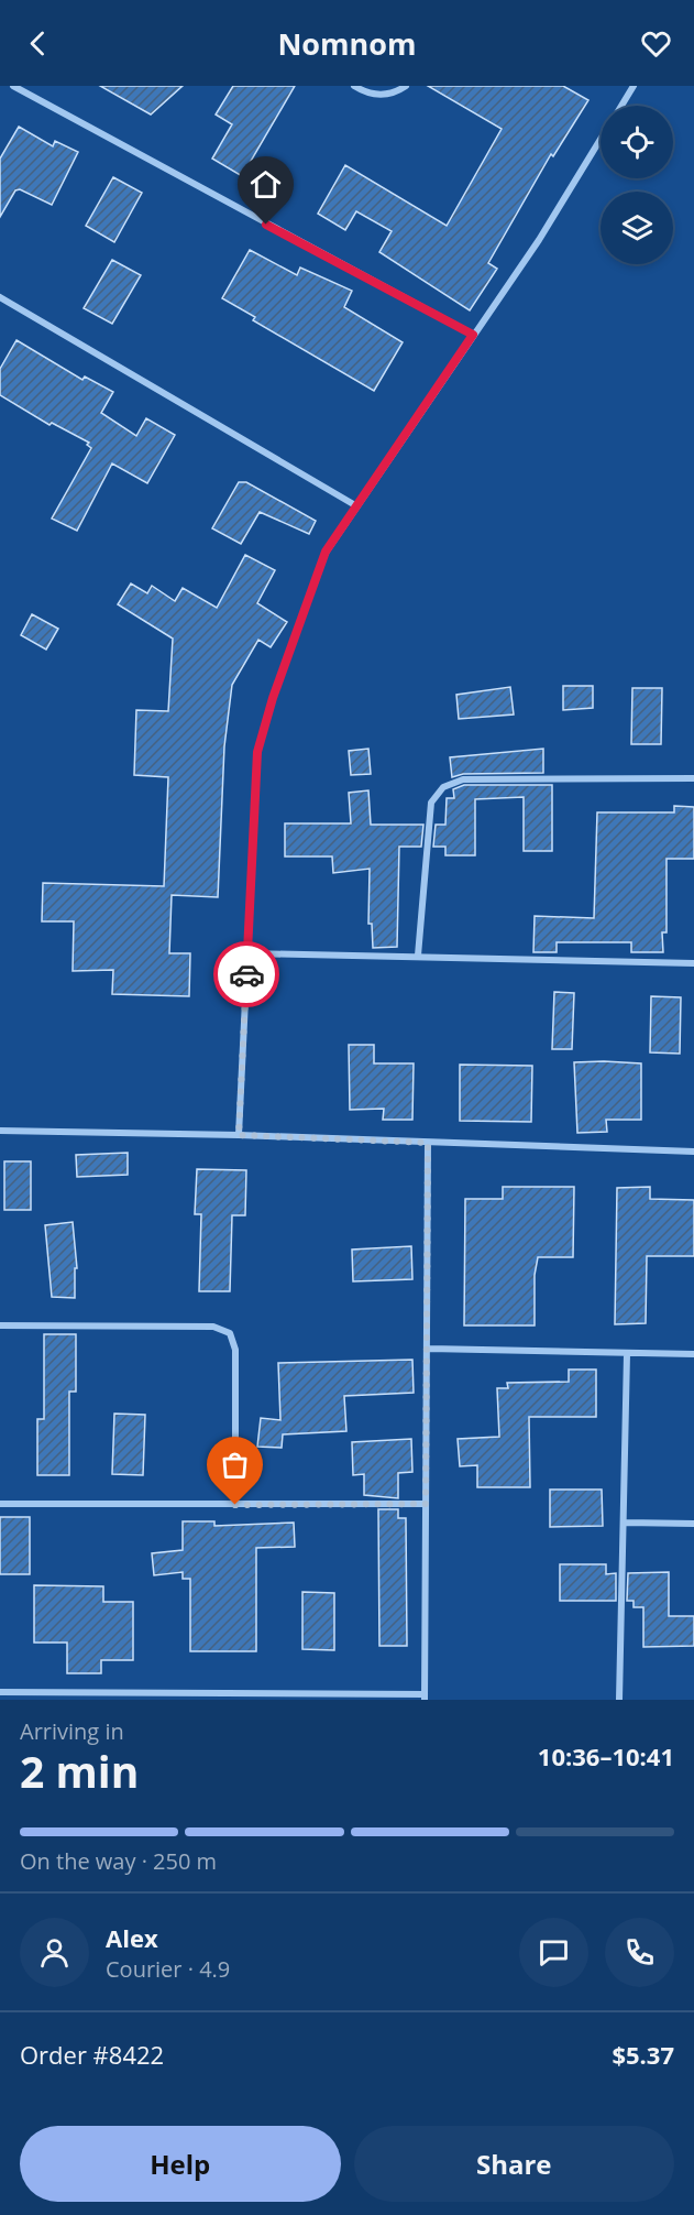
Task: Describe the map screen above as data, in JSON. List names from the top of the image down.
{
  "page": {
    "header": "Nomnom",
    "heading": ["2 min", "Arriving in", "10:36–10:41"],
    "panel": [
      "Alex",
      "Courier · 4.9",
      "Order #8422",
      "$5.37"
    ],
    "bar": "On the way · 250 m",
    "buttons": ["Help", "Share"]
  }
}
